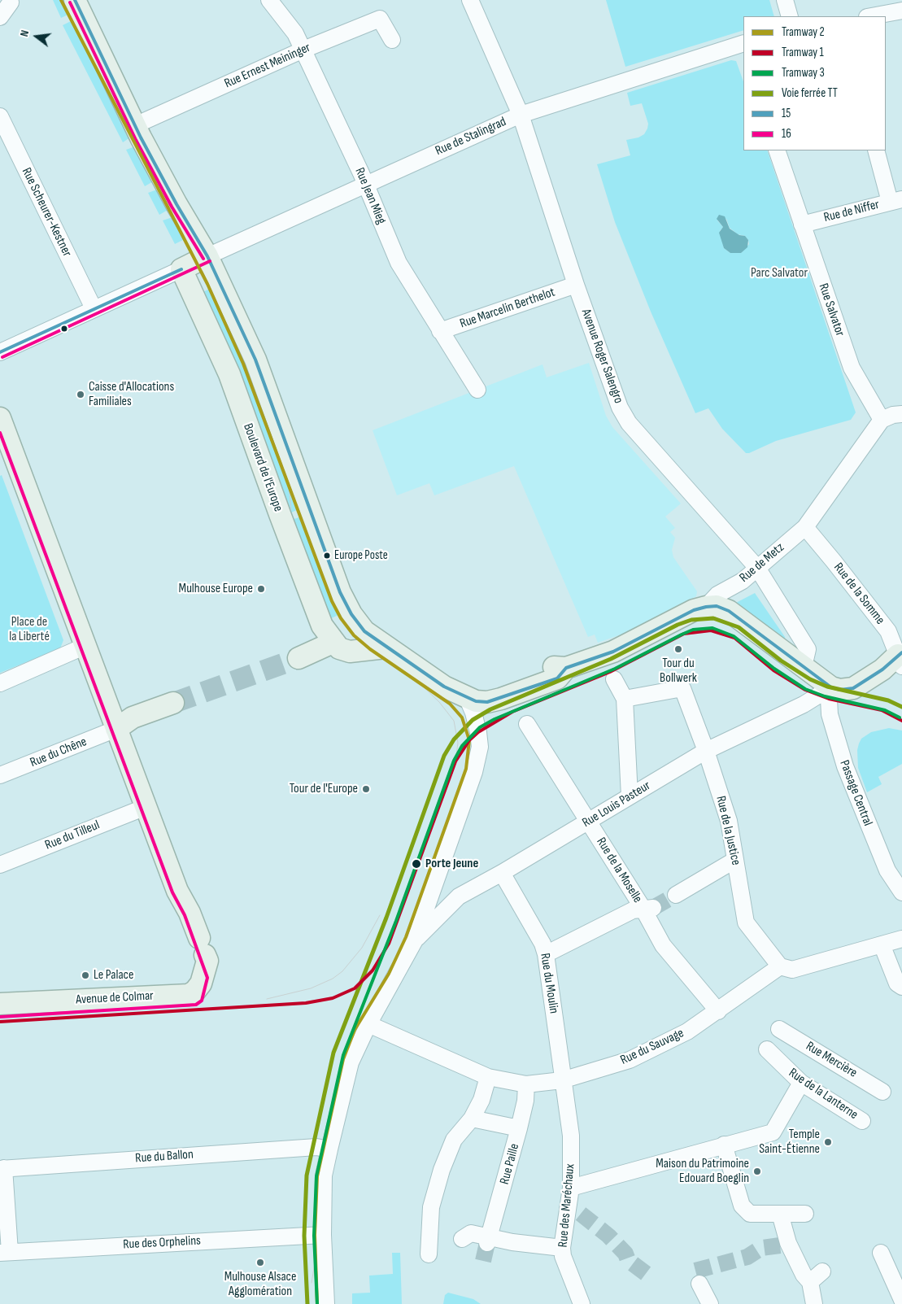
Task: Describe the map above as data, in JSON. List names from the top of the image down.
{
  "streets": {
    "main road": [
      "Boulevard de l'Europe",
      "Rue de Metz",
      "Rue Louis Pasteur",
      "Avenue de Colmar"
    ],
    "street": [
      "Rue Ernest Meininger",
      "Rue de Stalingrad",
      "Rue Jean Mieg",
      "Rue de Niffer",
      "Rue Scheurer-Kestner",
      "Rue Marcelin Berthelot",
      "Rue Salvator",
      "Avenue Roger Salengro",
      "Rue de la Somme",
      "Rue du Chêne",
      "Passage Central",
      "Rue de la Justice",
      "Rue du Tilleul",
      "Rue de la Moselle",
      "Rue du Moulin",
      "Rue du Sauvage",
      "Rue Mercière",
      "Rue de la Lanterne",
      "Rue du Ballon",
      "Rue Paille",
      "Rue des Maréchaux",
      "Rue des Orphelins"
    ]
  },
  "crossings": [
    ["Rue Ernest Meininger", "Rue Jean Mieg"],
    ["Rue de Stalingrad", "Rue Jean Mieg"],
    ["Rue de Stalingrad", "Avenue Roger Salengro"],
    ["Rue Jean Mieg", "Rue Marcelin Berthelot"],
    ["Rue de Niffer", "Rue Salvator"],
    ["Rue Marcelin Berthelot", "Avenue Roger Salengro"],
    ["Rue Salvator", "Rue de Metz"],
    ["Avenue Roger Salengro", "Rue de Metz"],
    ["Rue de Metz", "Rue de la Somme"],
    ["Rue de la Somme", "Rue Louis Pasteur"],
    ["Passage Central", "Rue Louis Pasteur"],
    ["Rue Louis Pasteur", "Rue de la Justice"],
    ["Rue Louis Pasteur", "Rue de la Moselle"],
    ["Rue Louis Pasteur", "Rue du Moulin"],
    ["Rue de la Justice", "Rue du Sauvage"],
    ["Rue du Tilleul", "Avenue de Colmar"],
    ["Rue de la Moselle", "Rue du Sauvage"],
    ["Rue du Moulin", "Rue du Sauvage"],
    ["Rue du Moulin", "Rue des Maréchaux"],
    ["Rue du Sauvage", "Rue Paille"],
    ["Rue du Sauvage", "Rue des Maréchaux"]
  ],
  "parks": ["Parc Salvator", "Place de la Liberté"],
  "places": [
    "Caisse d'Allocations Familiales",
    "Europe Poste",
    "Mulhouse Europe",
    "Tour du Bollwerk",
    "Tour de l'Europe",
    "Porte Jeune",
    "Le Palace",
    "Temple Saint-Étienne",
    "Maison du Patrimoine Edouard Boeglin",
    "Mulhouse Alsace Agglomération"
  ],
  "lines": [
    "tram line 2",
    "transit line 15",
    "transit line 16",
    "rail line TT",
    "tram line 3",
    "tram line 1"
  ],
  "legend": [
    "Tramway 2",
    "Tramway 1",
    "Tramway 3",
    "Voie ferrée TT",
    "15",
    "16"
  ],
  "north": "left"
}
